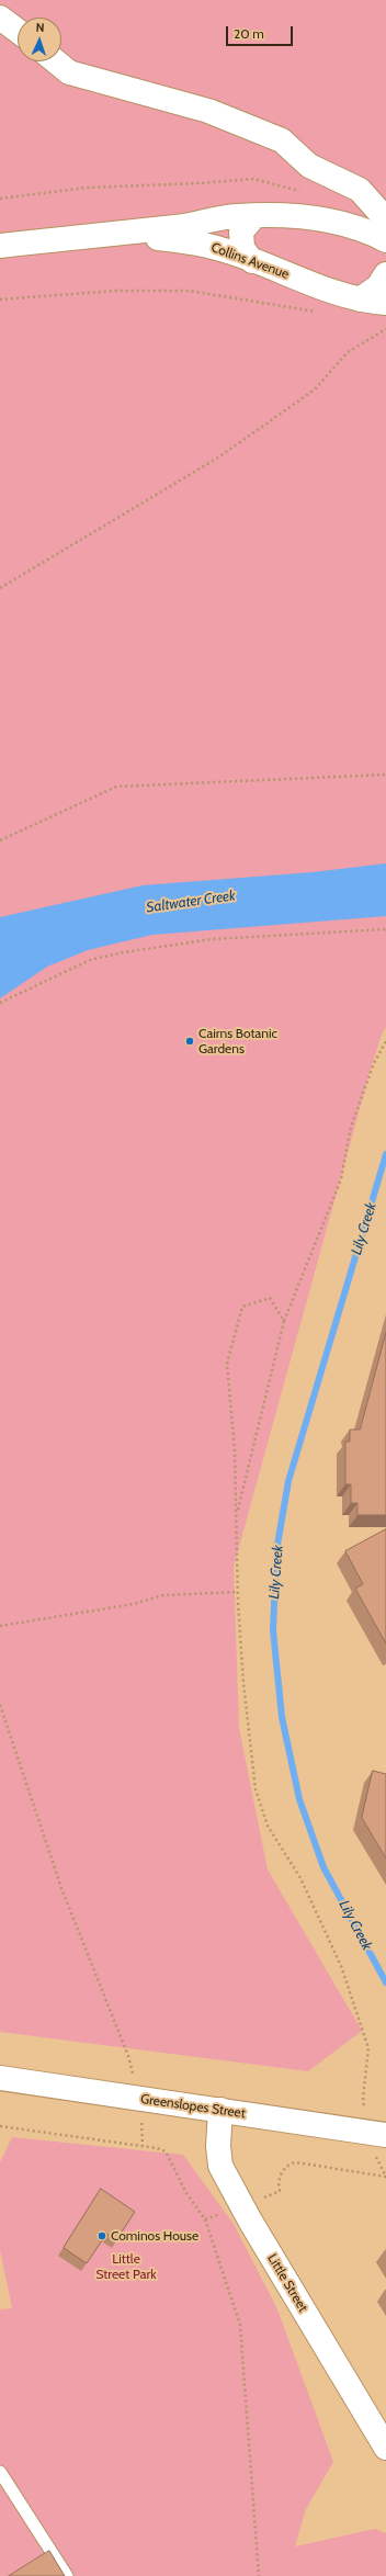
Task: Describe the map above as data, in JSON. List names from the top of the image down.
{
  "streets": {
    "street": ["Collins Avenue", "Greenslopes Street", "Little Street"]
  },
  "crossings": [
    ["Greenslopes Street", "Little Street"]
  ],
  "water": ["Saltwater Creek", "Lily Creek"],
  "parks": ["Little Street Park"],
  "places": ["Cairns Botanic Gardens", "Cominos House"],
  "scale_bar": "20 m",
  "north": "top"
}
